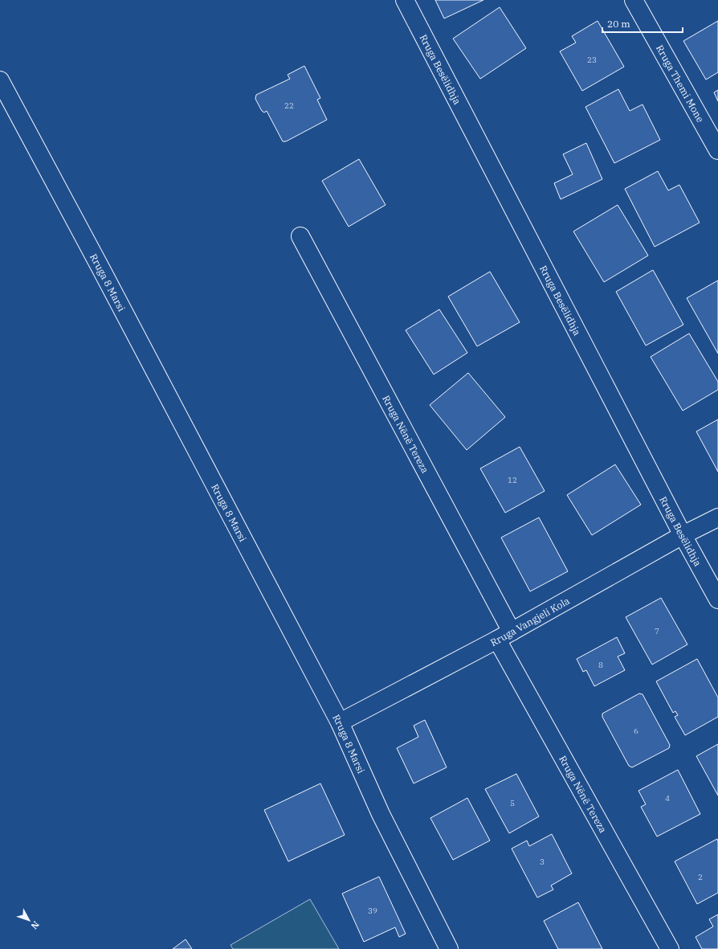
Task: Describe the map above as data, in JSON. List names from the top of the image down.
{
  "streets": {
    "street": [
      "Rruga Besëlidhja",
      "Rruga Themi Mone",
      "Rruga 8 Marsi",
      "Rruga Nënë Tereza",
      "Rruga Vangjeli Kola"
    ]
  },
  "crossings": [
    ["Rruga Besëlidhja", "Rruga Vangjeli Kola"],
    ["Rruga 8 Marsi", "Rruga Vangjeli Kola"],
    ["Rruga Nënë Tereza", "Rruga Vangjeli Kola"]
  ],
  "house_numbers": [
    "23",
    "22",
    "12",
    "7",
    "8",
    "6",
    "4",
    "5",
    "3",
    "2",
    "39"
  ],
  "scale_bar": "20 m",
  "north": "bottom right"
}
